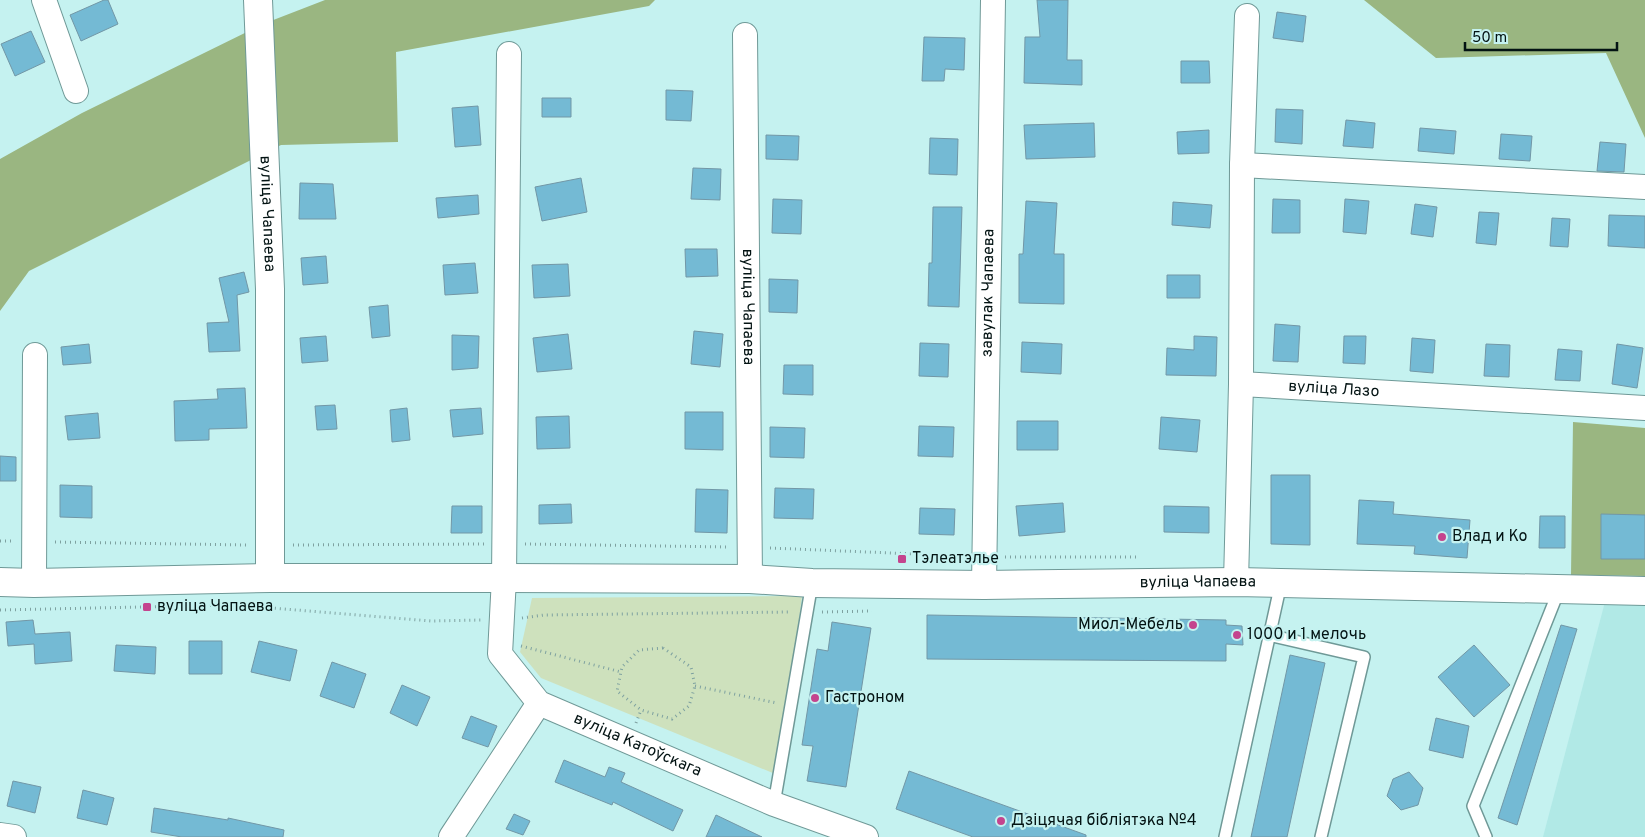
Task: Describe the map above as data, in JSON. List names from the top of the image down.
{
  "streets": {
    "street": [
      "вуліца Чапаева",
      "завулак Чапаева",
      "вуліца Лазо",
      "вуліца Катоўскага"
    ]
  },
  "crossings": [
    ["вуліца Чапаева", "завулак Чапаева"],
    ["вуліца Чапаева", "вуліца Катоўскага"]
  ],
  "places": {
    "other": [
      "Влад и Ко",
      "Миол-Мебель",
      "1000 и 1 мелочь",
      "Гастроном",
      "Дзіцячая бібліятэка №4"
    ],
    "transit": ["Тэлеатэлье", "вуліца Чапаева"]
  },
  "scale_bar": "50 m"
}
